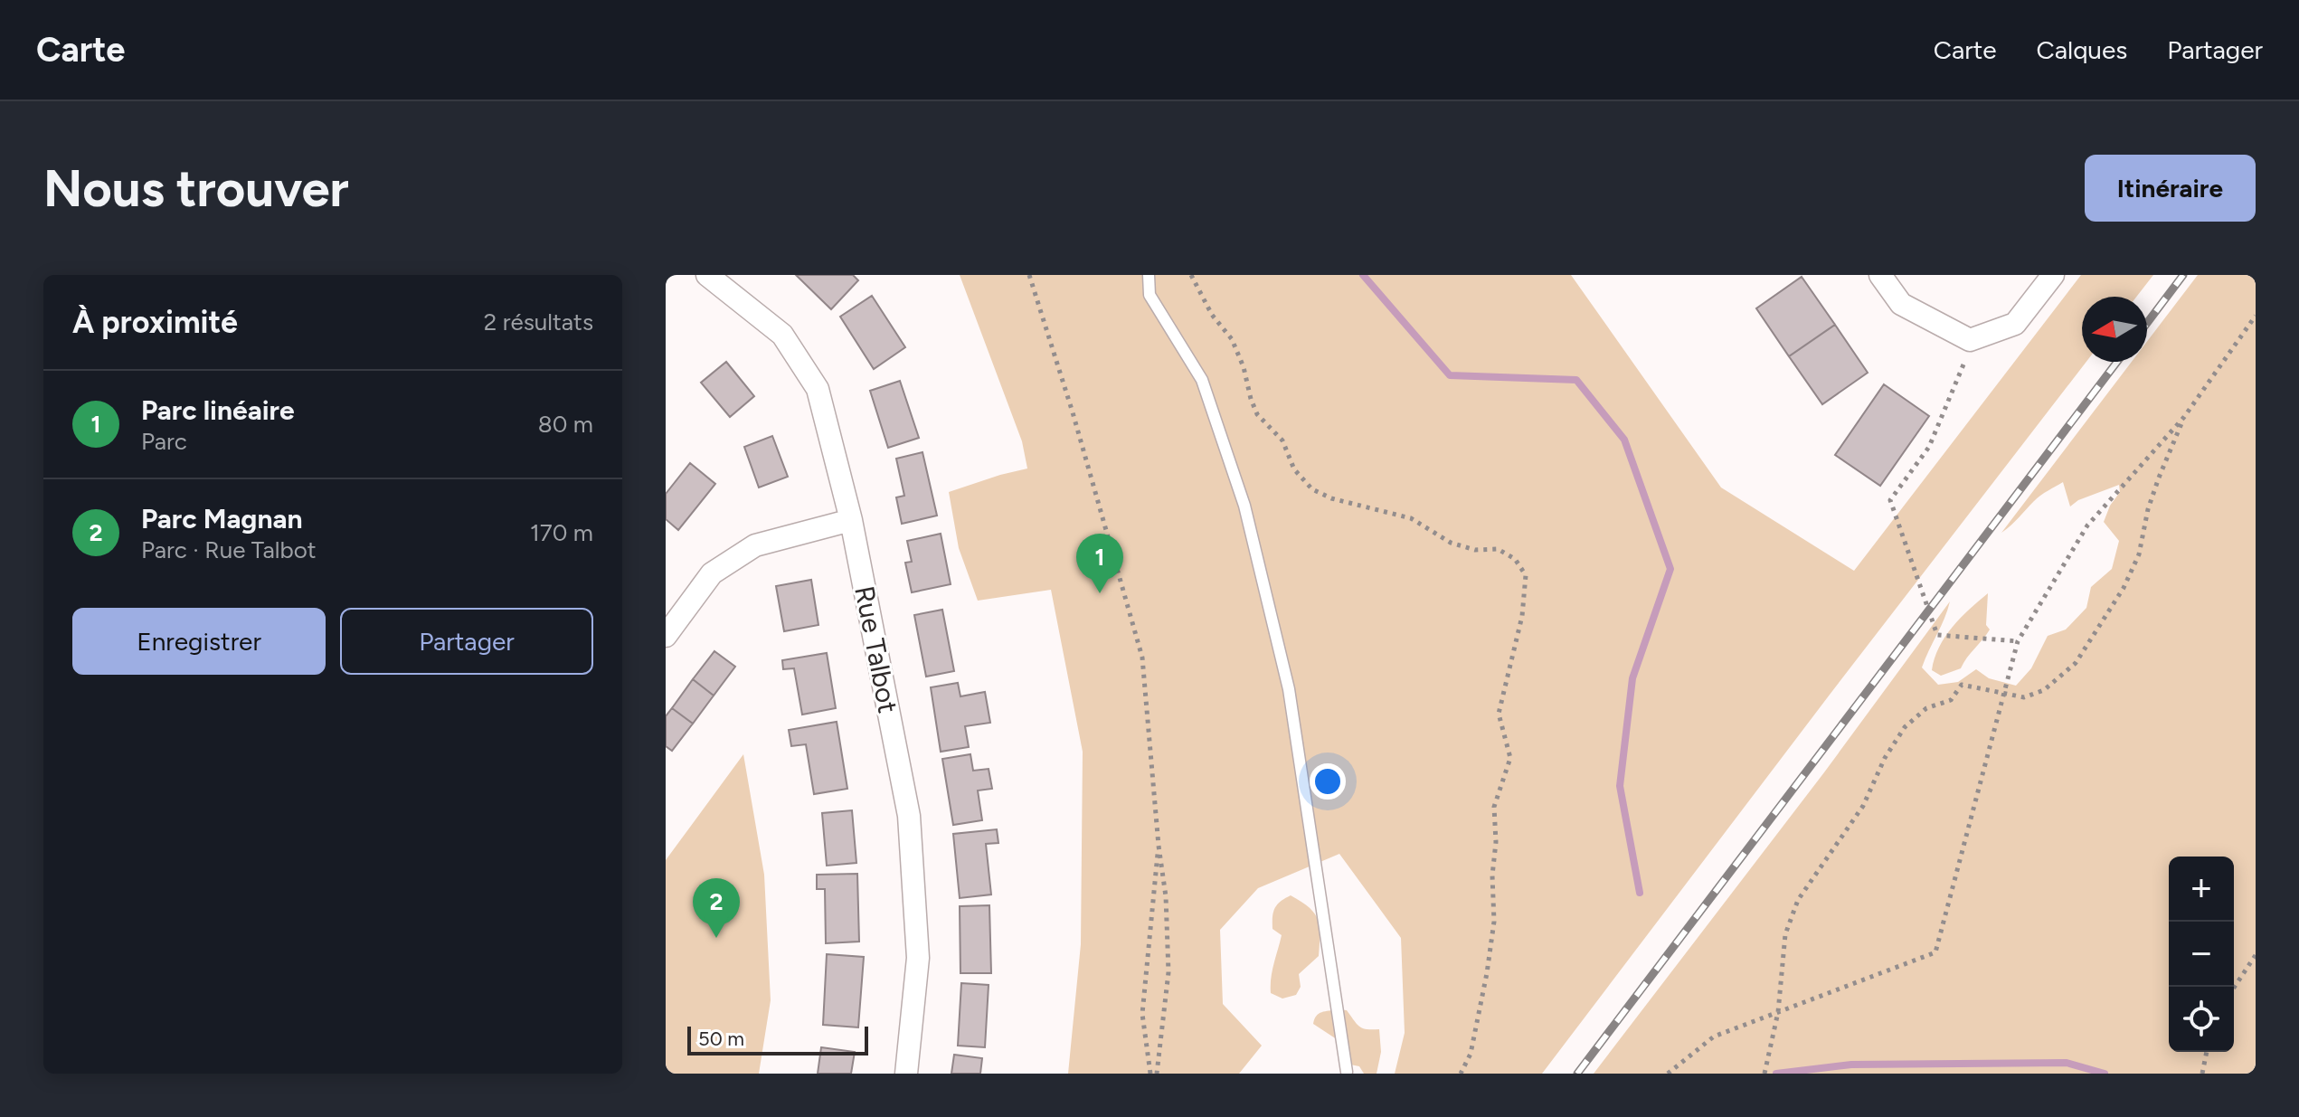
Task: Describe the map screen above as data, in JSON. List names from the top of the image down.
{
  "streets": {
    "street": ["Rue Talbot"]
  },
  "scale_bar": "50 m",
  "north": "left",
  "page": {
    "header": "Carte",
    "nav": ["Carte", "Calques", "Partager"],
    "buttons": [
      "Itinéraire",
      ["Enregistrer", "Partager"]
    ],
    "title": "Nous trouver",
    "heading": ["À proximité", "2 résultats"],
    "list": [
      {
        "mark": "1",
        "name": "Parc linéaire",
        "note": "Parc",
        "value": "80 m"
      },
      {
        "mark": "2",
        "name": "Parc Magnan",
        "note": "Parc · Rue Talbot",
        "value": "170 m"
      }
    ],
    "pins": ["1", "2"],
    "map_buttons": ["+", "−"],
    "scale": "50 m"
  }
}
